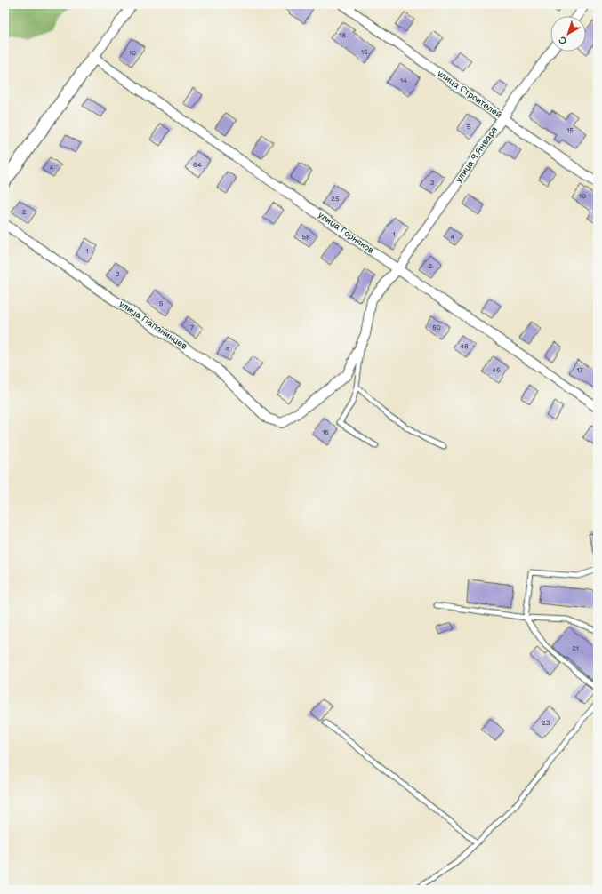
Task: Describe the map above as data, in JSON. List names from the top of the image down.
{
  "streets": {
    "street": [
      "улица Строителей",
      "улица 9 Января",
      "улица Горняков",
      "улица Папанинцев"
    ]
  },
  "crossings": [
    ["улица Строителей", "улица 9 Января"],
    ["улица 9 Января", "улица Горняков"],
    ["улица 9 Января", "улица Папанинцев"]
  ],
  "house_numbers": [
    "18",
    "16",
    "10",
    "14",
    "5",
    "15",
    "64",
    "4",
    "3",
    "10",
    "25",
    "2",
    "1",
    "58",
    "4",
    "1",
    "2",
    "3",
    "5",
    "7",
    "50",
    "48",
    "9",
    "46",
    "17",
    "15",
    "21",
    "23"
  ],
  "north": "bottom left"
}
